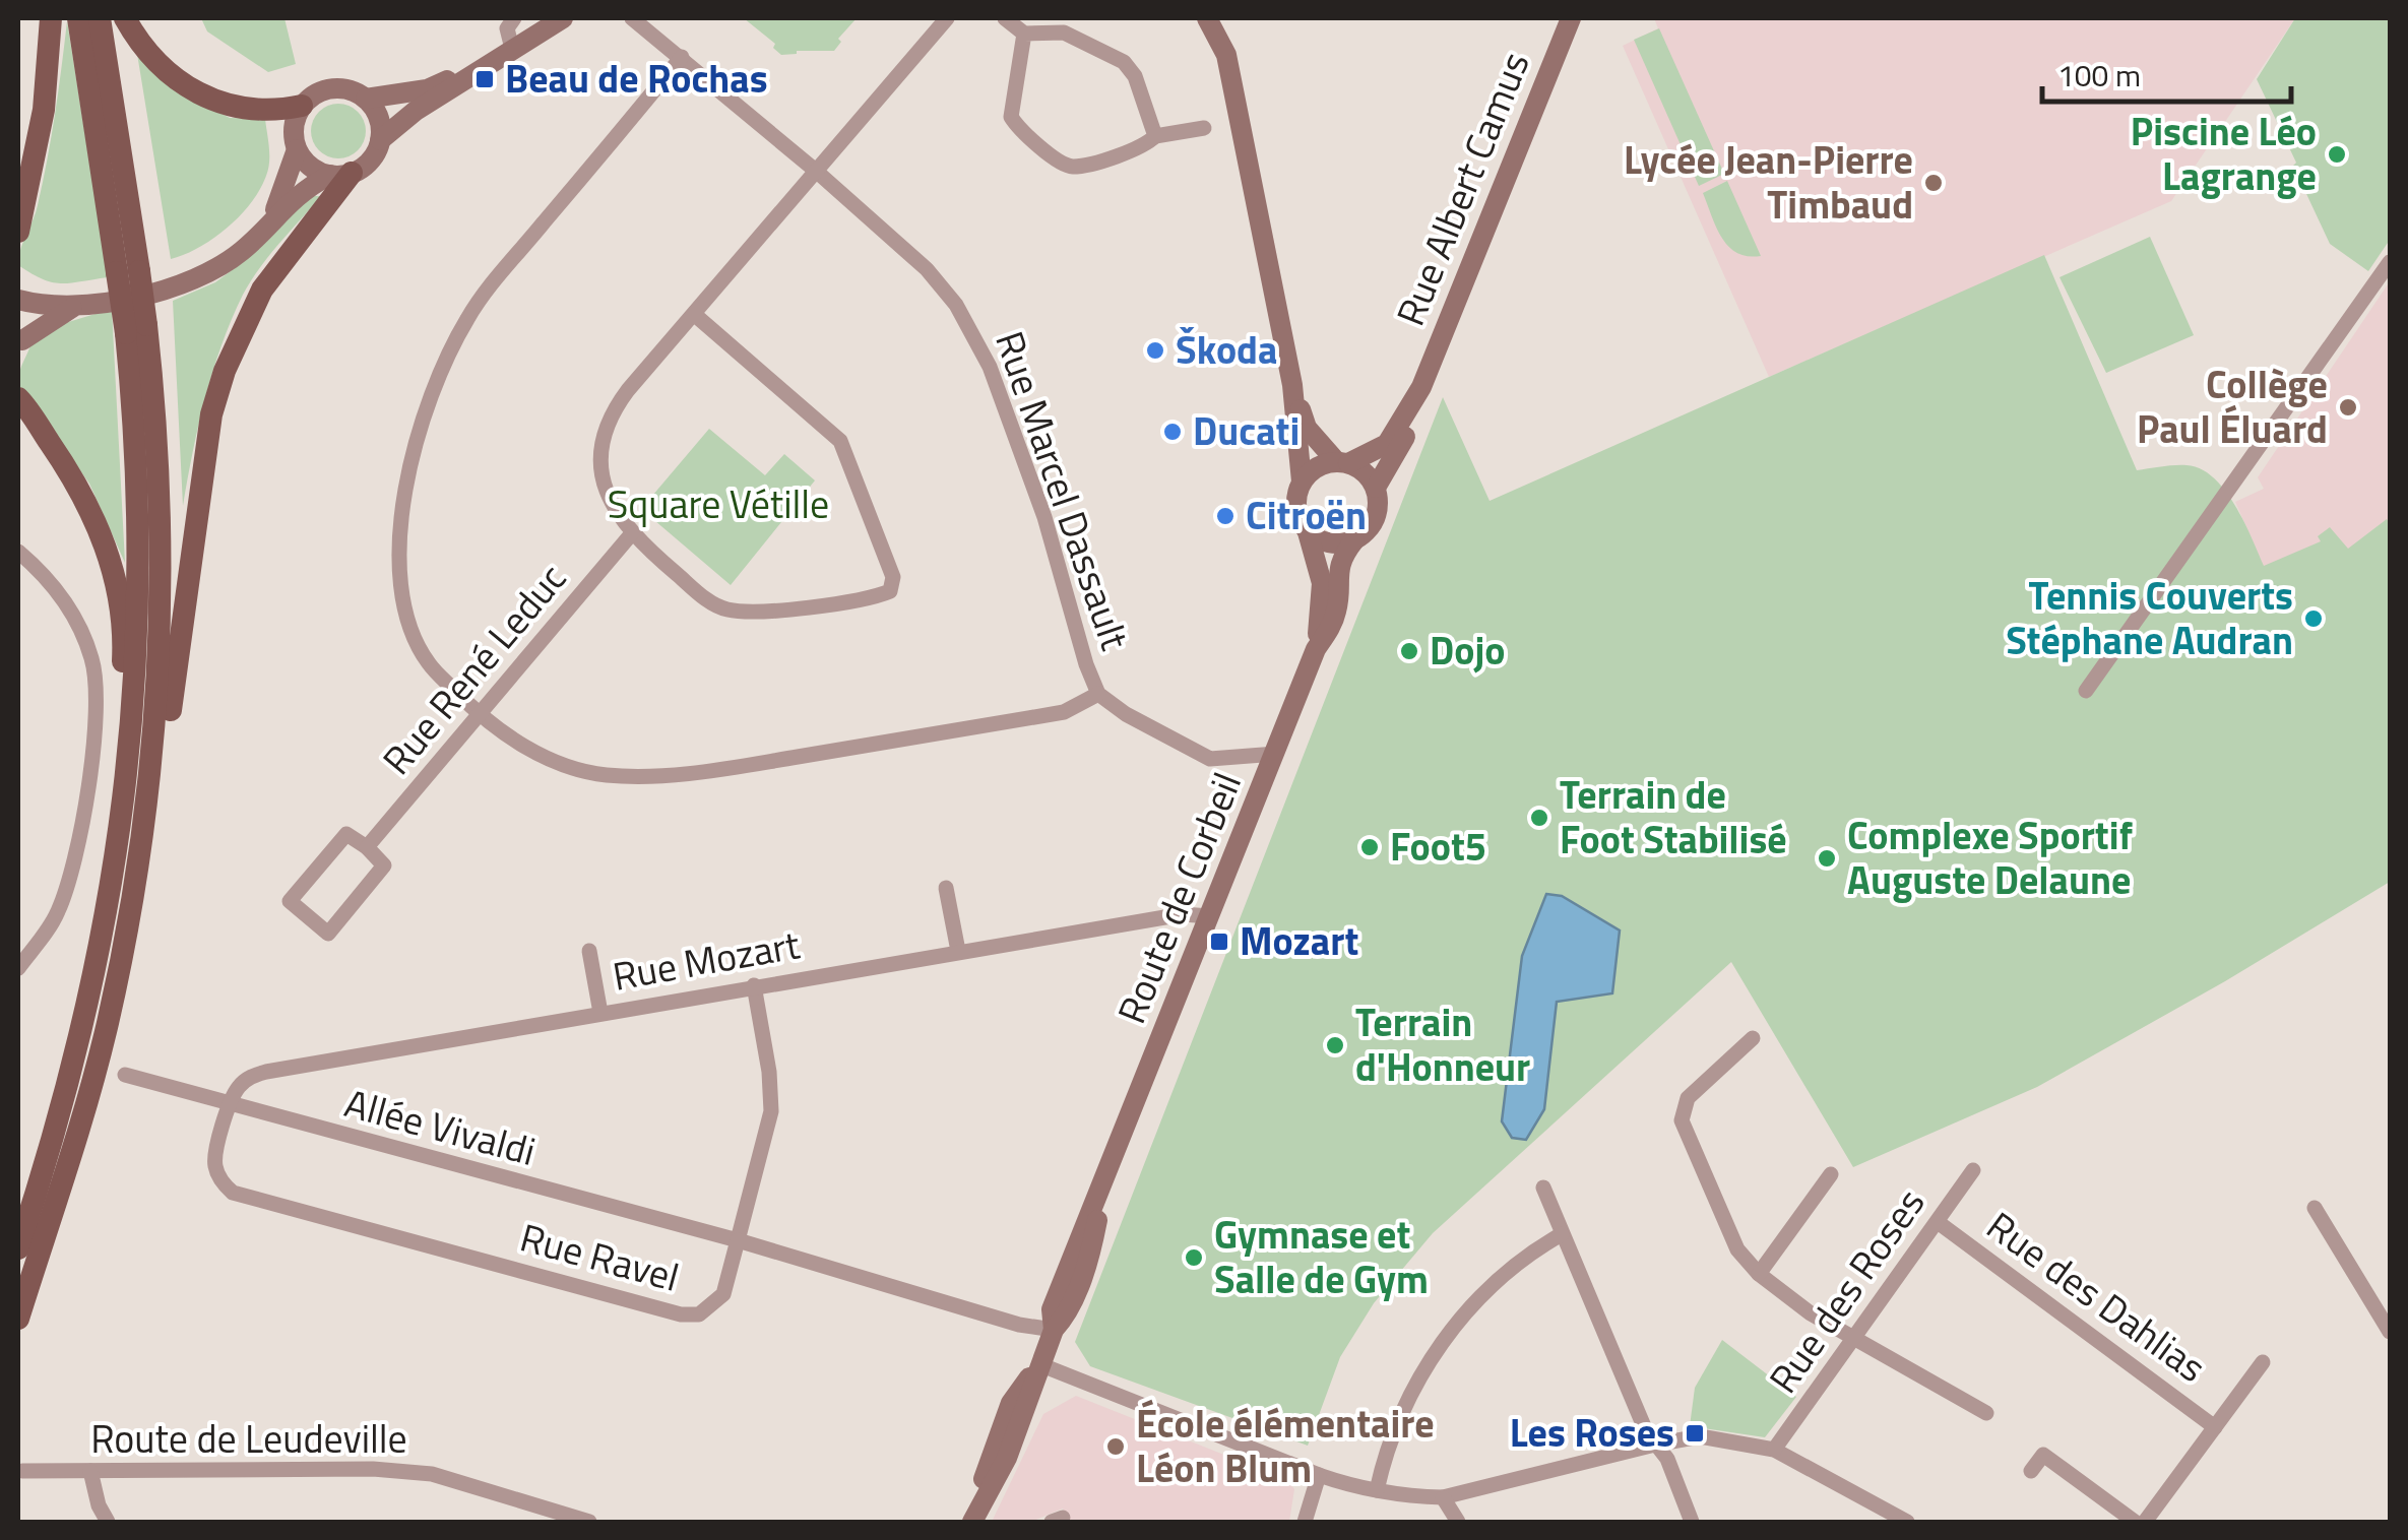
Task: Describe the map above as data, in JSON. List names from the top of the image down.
{
  "streets": {
    "main road": ["Rue Albert Camus", "Route de Corbeil"],
    "street": [
      "Rue Marcel Dassault",
      "Rue René Leduc",
      "Rue Mozart",
      "Allée Vivaldi",
      "Rue Ravel",
      "Rue des Roses",
      "Rue des Dahlias",
      "Route de Leudeville"
    ]
  },
  "crossings": [
    ["Rue Albert Camus", "Route de Corbeil"],
    ["Rue Marcel Dassault", "Route de Corbeil"],
    ["Route de Corbeil", "Rue Mozart"],
    ["Route de Corbeil", "Rue Ravel"],
    ["Rue Mozart", "Allée Vivaldi"],
    ["Rue Mozart", "Rue Ravel"],
    ["Allée Vivaldi", "Rue Ravel"],
    ["Rue des Roses", "Rue des Dahlias"]
  ],
  "parks": ["Square Vétille"],
  "places": {
    "transit": ["Beau de Rochas", "Mozart", "Les Roses"],
    "other": [
      "Piscine Léo Lagrange",
      "Lycée Jean-Pierre Timbaud",
      "Škoda",
      "Collège Paul Éluard",
      "Ducati",
      "Citroën",
      "Tennis Couverts Stéphane Audran",
      "Dojo",
      "Terrain de Foot Stabilisé",
      "Foot5",
      "Complexe Sportif Auguste Delaune",
      "Terrain d'Honneur",
      "Gymnase et Salle de Gym",
      "École élémentaire Léon Blum"
    ]
  },
  "scale_bar": "100 m"
}
